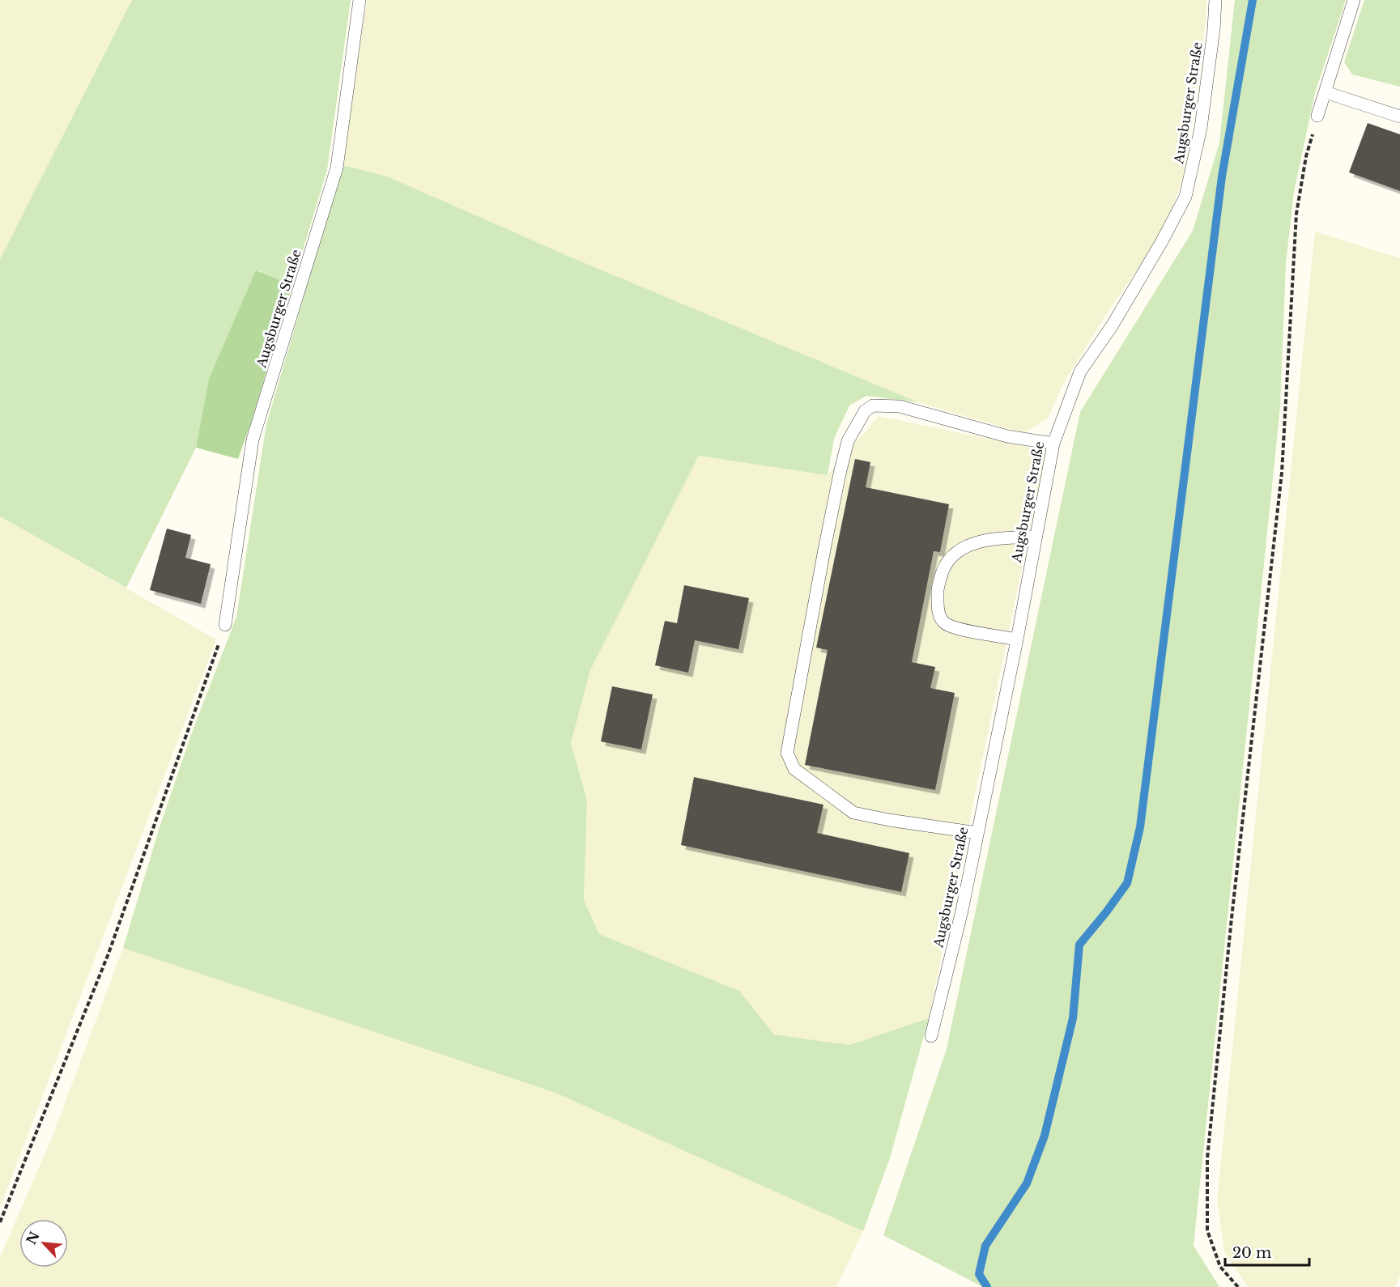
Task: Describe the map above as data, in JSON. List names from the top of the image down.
{
  "streets": {
    "lane": ["Augsburger Straße"]
  },
  "scale_bar": "20 m",
  "north": "top left"
}
